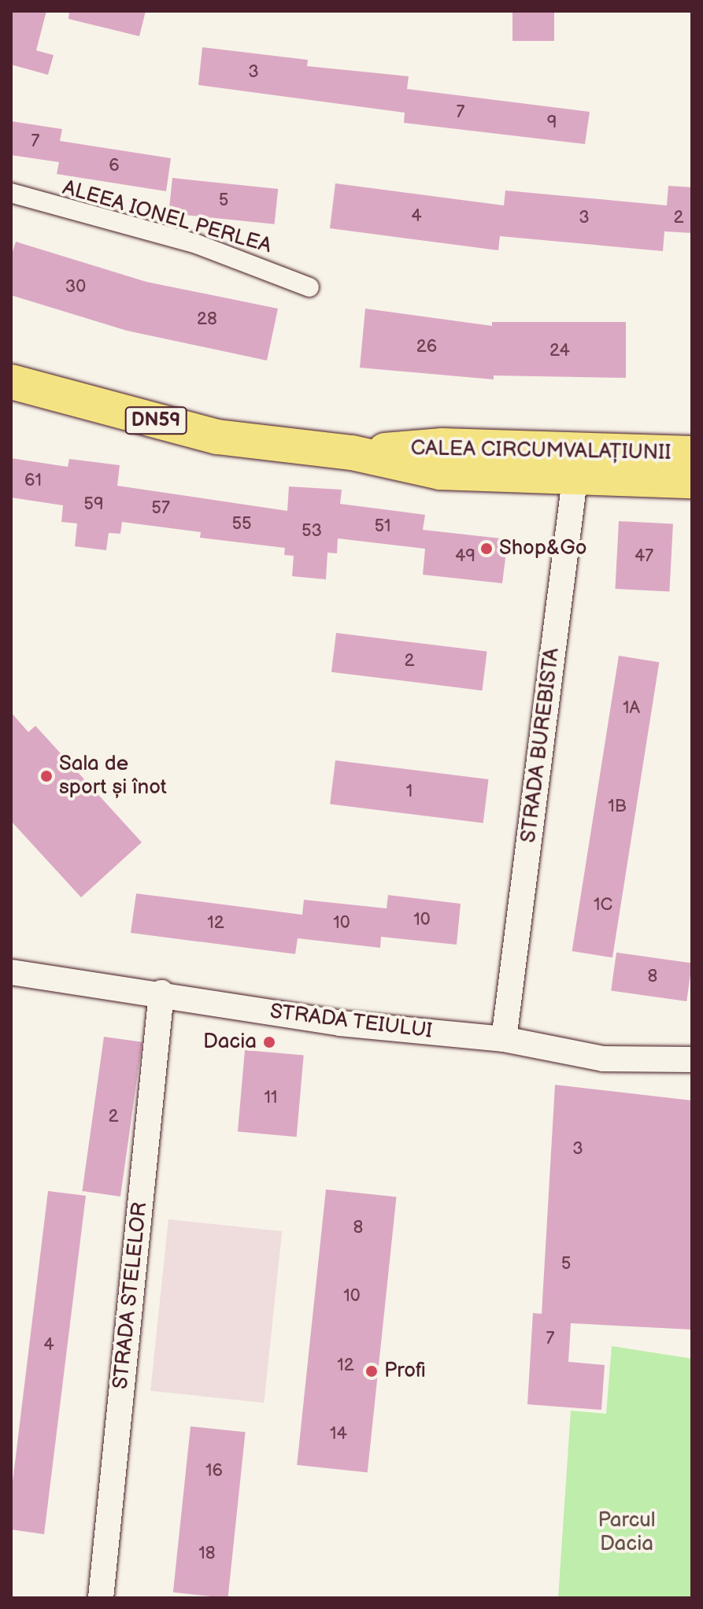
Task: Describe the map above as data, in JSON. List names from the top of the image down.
{
  "streets": {
    "main road": ["DN59", "CALEA CIRCUMVALAȚIUNII"],
    "street": [
      "ALEEA IONEL PERLEA",
      "STRADA BUREBISTA",
      "STRADA TEIULUI",
      "STRADA STELELOR"
    ]
  },
  "crossings": [
    ["CALEA CIRCUMVALAȚIUNII", "STRADA BUREBISTA"],
    ["STRADA BUREBISTA", "STRADA TEIULUI"],
    ["STRADA TEIULUI", "STRADA STELELOR"]
  ],
  "parks": ["Parcul Dacia"],
  "places": [
    "Shop&Go",
    "Sala de sport și înot",
    "Dacia",
    "Profi"
  ],
  "house_numbers": [
    "3",
    "7",
    "9",
    "7",
    "6",
    "5",
    "4",
    "3",
    "2",
    "30",
    "28",
    "26",
    "24",
    "61",
    "59",
    "57",
    "55",
    "51",
    "53",
    "49",
    "47",
    "2",
    "1A",
    "1",
    "1B",
    "1C",
    "10",
    "12",
    "10",
    "8",
    "11",
    "2",
    "3",
    "8",
    "5",
    "10",
    "7",
    "4",
    "12",
    "14",
    "16",
    "18"
  ]
}
